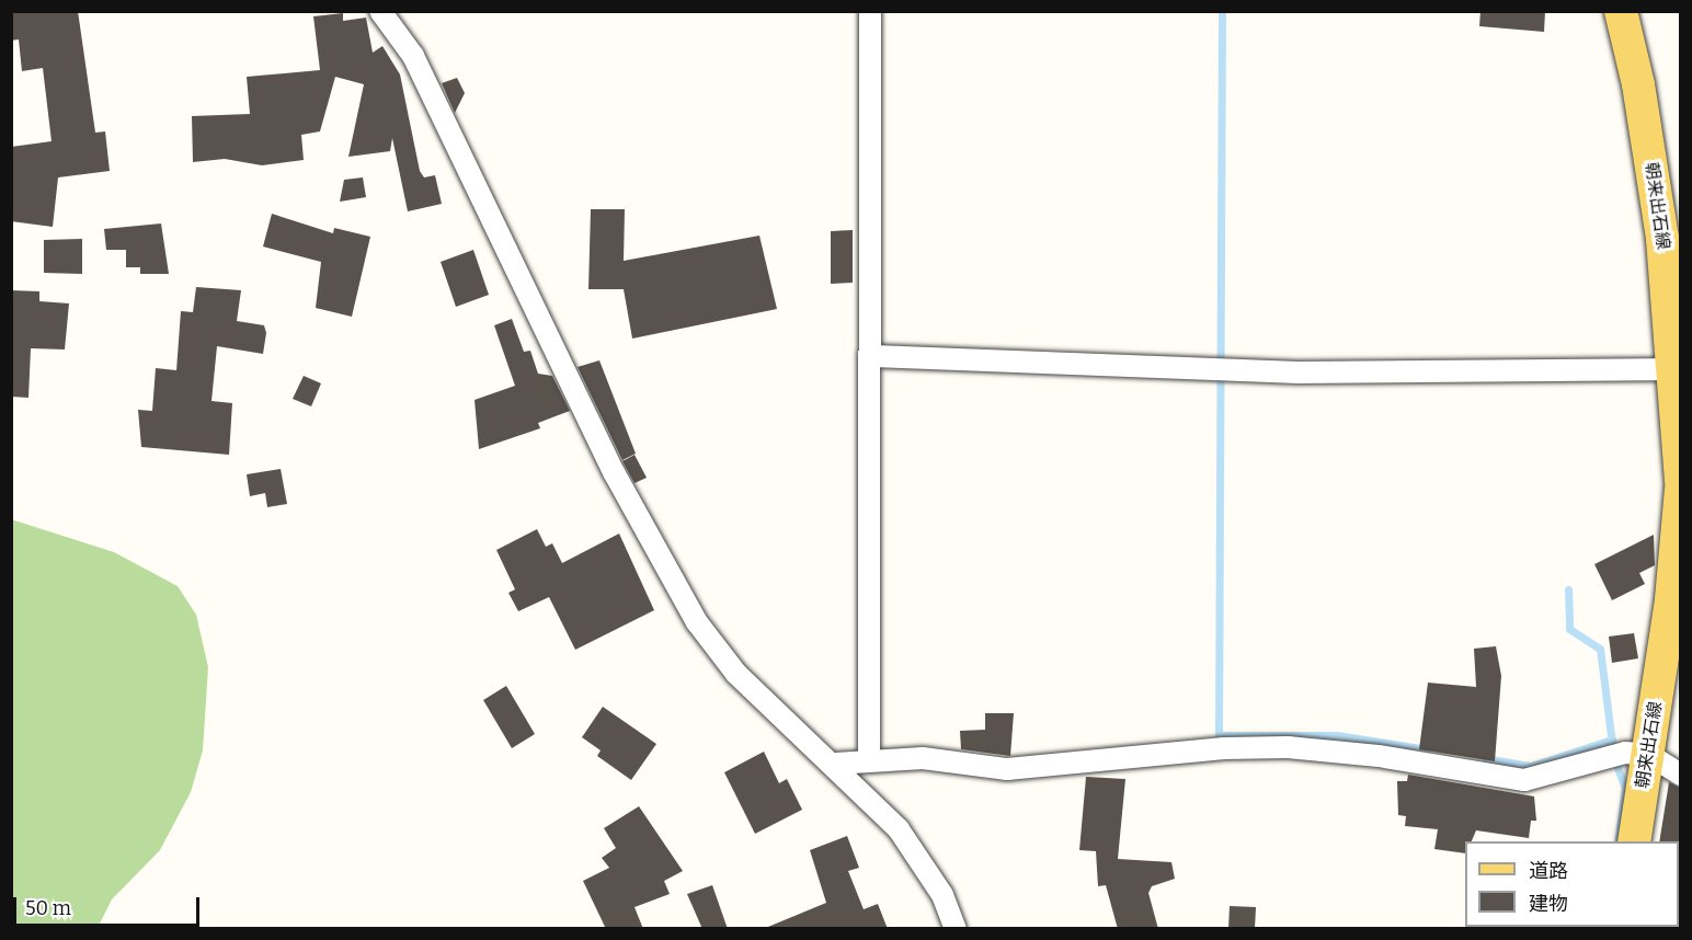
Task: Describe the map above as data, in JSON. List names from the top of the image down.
{
  "streets": {
    "main road": ["朝来出石線"]
  },
  "legend": ["道路", "建物"],
  "scale_bar": "50 m"
}
